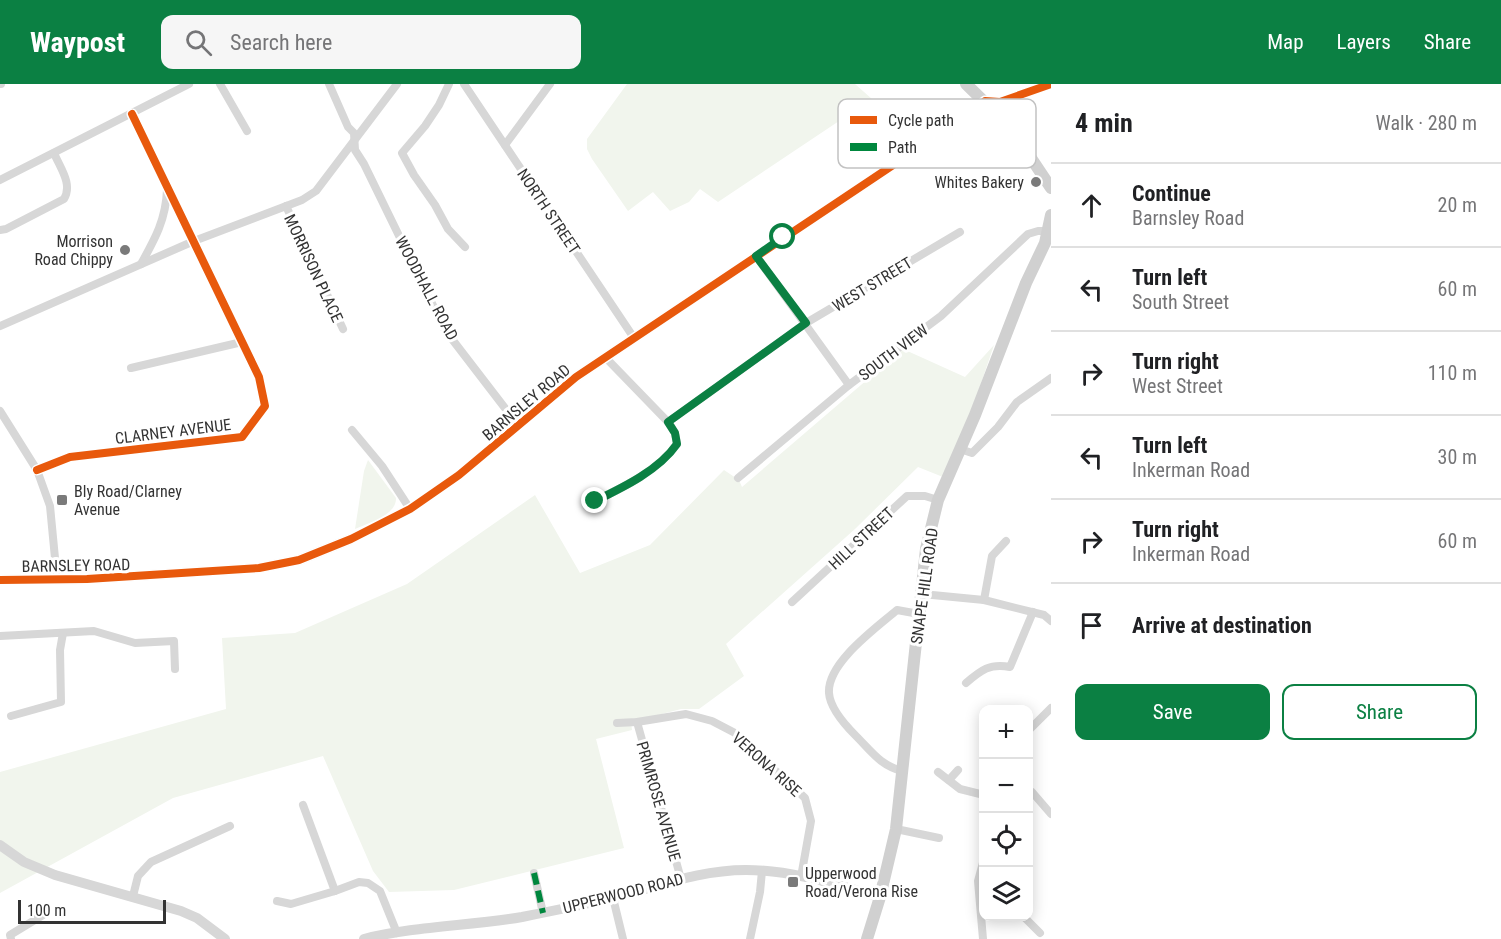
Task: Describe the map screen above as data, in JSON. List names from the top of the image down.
{
  "streets": {
    "main road": ["SNAPE HILL ROAD"],
    "street": [
      "NORTH STREET",
      "MORRISON PLACE",
      "WEST STREET",
      "WOODHALL ROAD",
      "SOUTH VIEW",
      "BARNSLEY ROAD",
      "CLARNEY AVENUE",
      "HILL STREET",
      "VERONA RISE",
      "PRIMROSE AVENUE",
      "UPPERWOOD ROAD"
    ]
  },
  "crossings": [
    ["NORTH STREET", "BARNSLEY ROAD"],
    ["WOODHALL ROAD", "BARNSLEY ROAD"],
    ["SOUTH VIEW", "SNAPE HILL ROAD"],
    ["HILL STREET", "SNAPE HILL ROAD"],
    ["SNAPE HILL ROAD", "UPPERWOOD ROAD"],
    ["VERONA RISE", "PRIMROSE AVENUE"],
    ["VERONA RISE", "UPPERWOOD ROAD"],
    ["PRIMROSE AVENUE", "UPPERWOOD ROAD"]
  ],
  "places": {
    "other": ["Whites Bakery", "Morrison Road Chippy"],
    "transit": ["Bly Road/Clarney Avenue", "Upperwood Road/Verona Rise"]
  },
  "legend": ["Cycle path", "Path"],
  "scale_bar": "100 m",
  "page": {
    "header": "Waypost",
    "search": "Search here",
    "nav": ["Map", "Layers", "Share"],
    "heading": ["4 min", "Walk · 280 m"],
    "list": [
      ["Continue", "Barnsley Road", "20 m"],
      ["Turn left", "South Street", "60 m"],
      ["Turn right", "West Street", "110 m"],
      ["Turn left", "Inkerman Road", "30 m"],
      ["Turn right", "Inkerman Road", "60 m"],
      "Arrive at destination"
    ],
    "buttons": ["Save", "Share"],
    "map_buttons": ["+", "−"],
    "scale": "100 m"
  }
}
